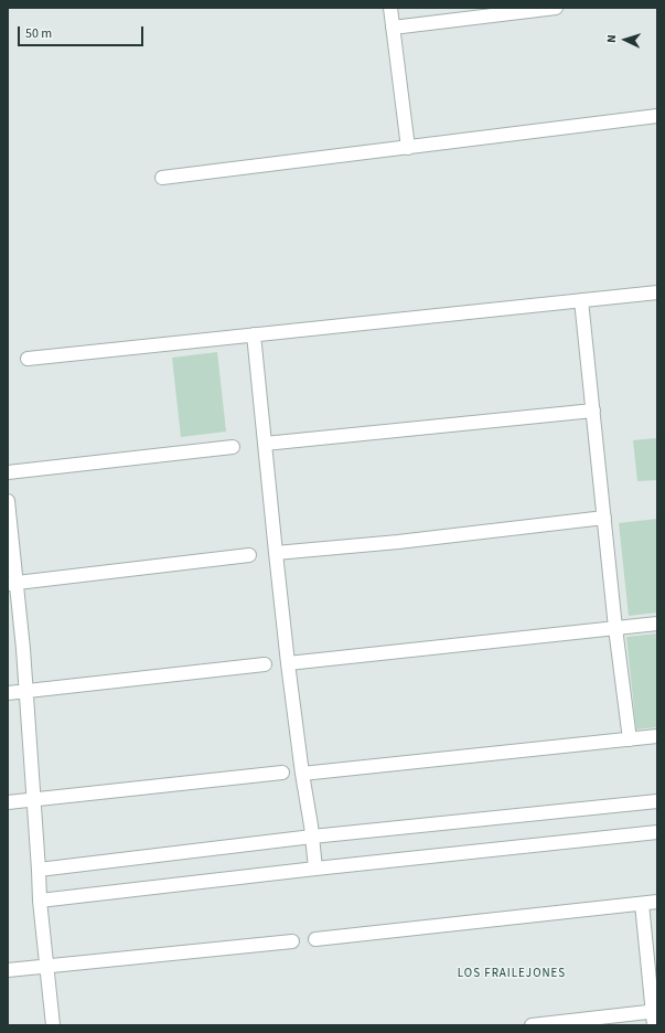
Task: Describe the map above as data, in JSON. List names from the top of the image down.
{
  "districts": ["LOS FRAILEJONES"],
  "scale_bar": "50 m",
  "north": "left"
}
